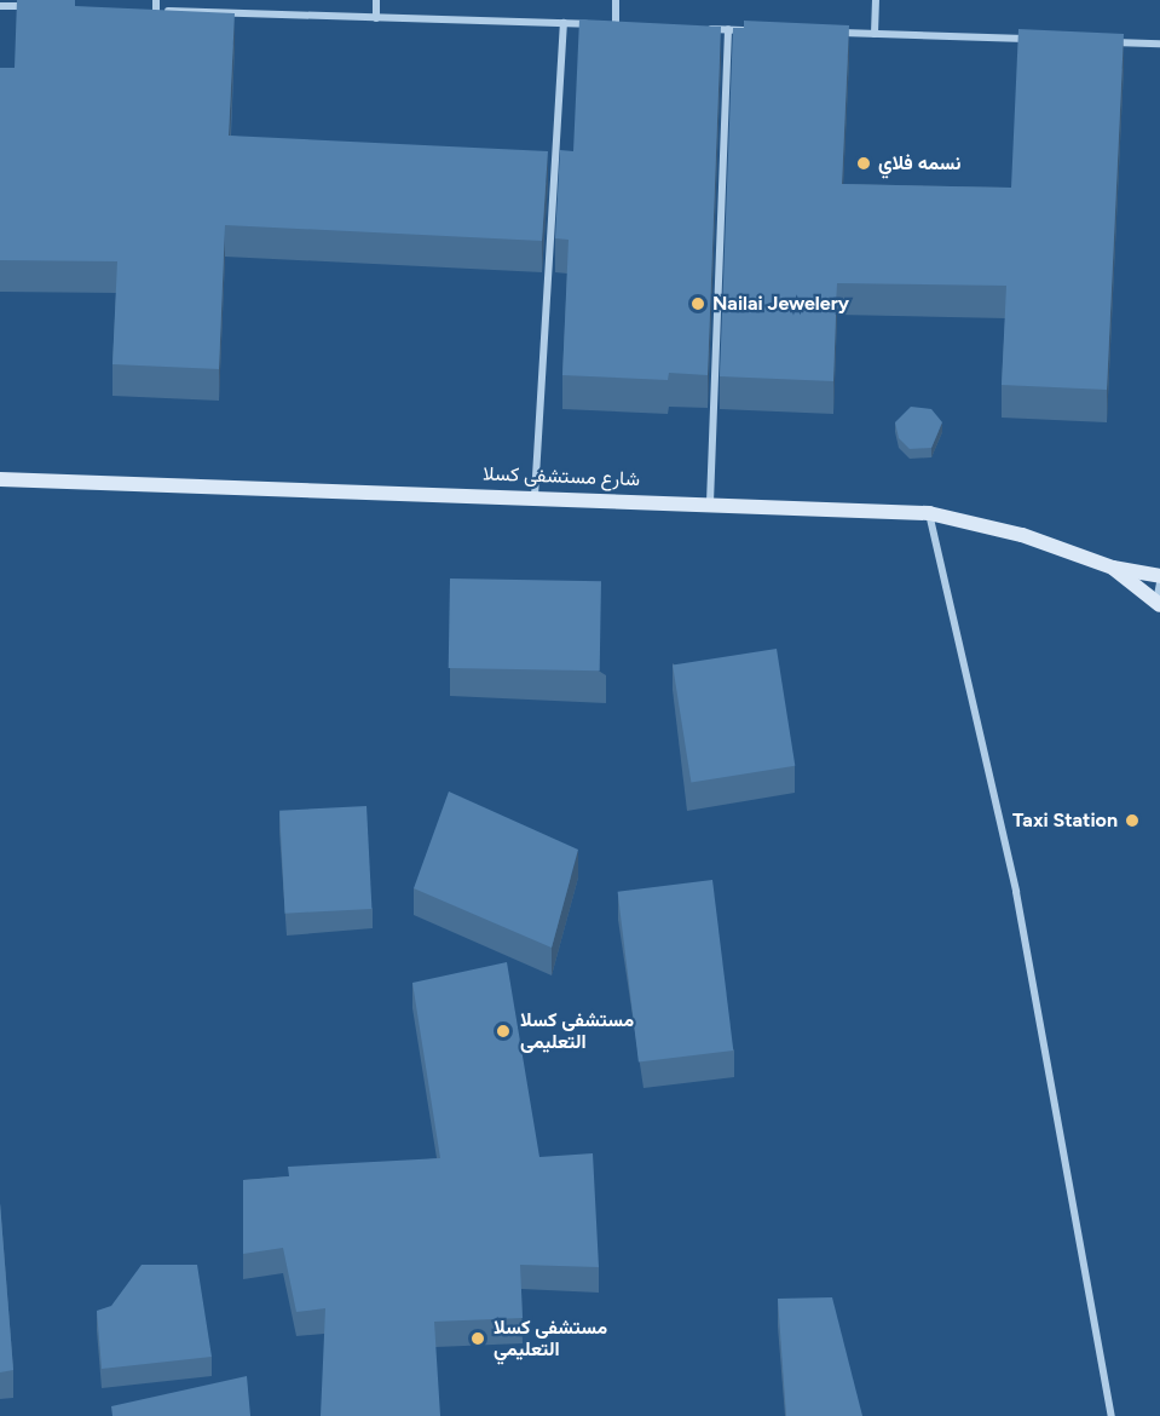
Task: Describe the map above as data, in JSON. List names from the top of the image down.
{
  "streets": {
    "main road": ["شارع مستشفى كسلا"]
  },
  "places": [
    "نسمه فلاي",
    "Nailai Jewelery",
    "Taxi Station",
    "مستشفى كسلا التعليمى",
    "مستشفى كسلا التعليمي"
  ]
}
